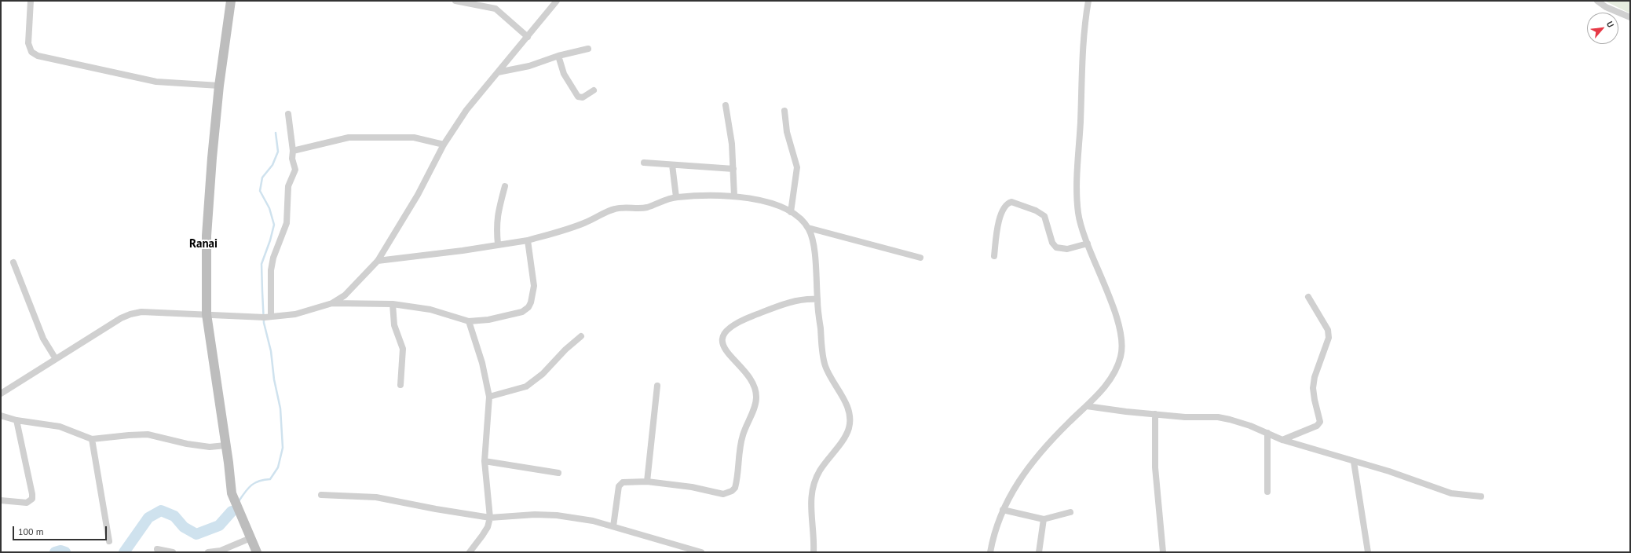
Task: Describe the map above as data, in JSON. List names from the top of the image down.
{
  "districts": ["Ranai"],
  "scale_bar": "100 m",
  "north": "top right"
}
